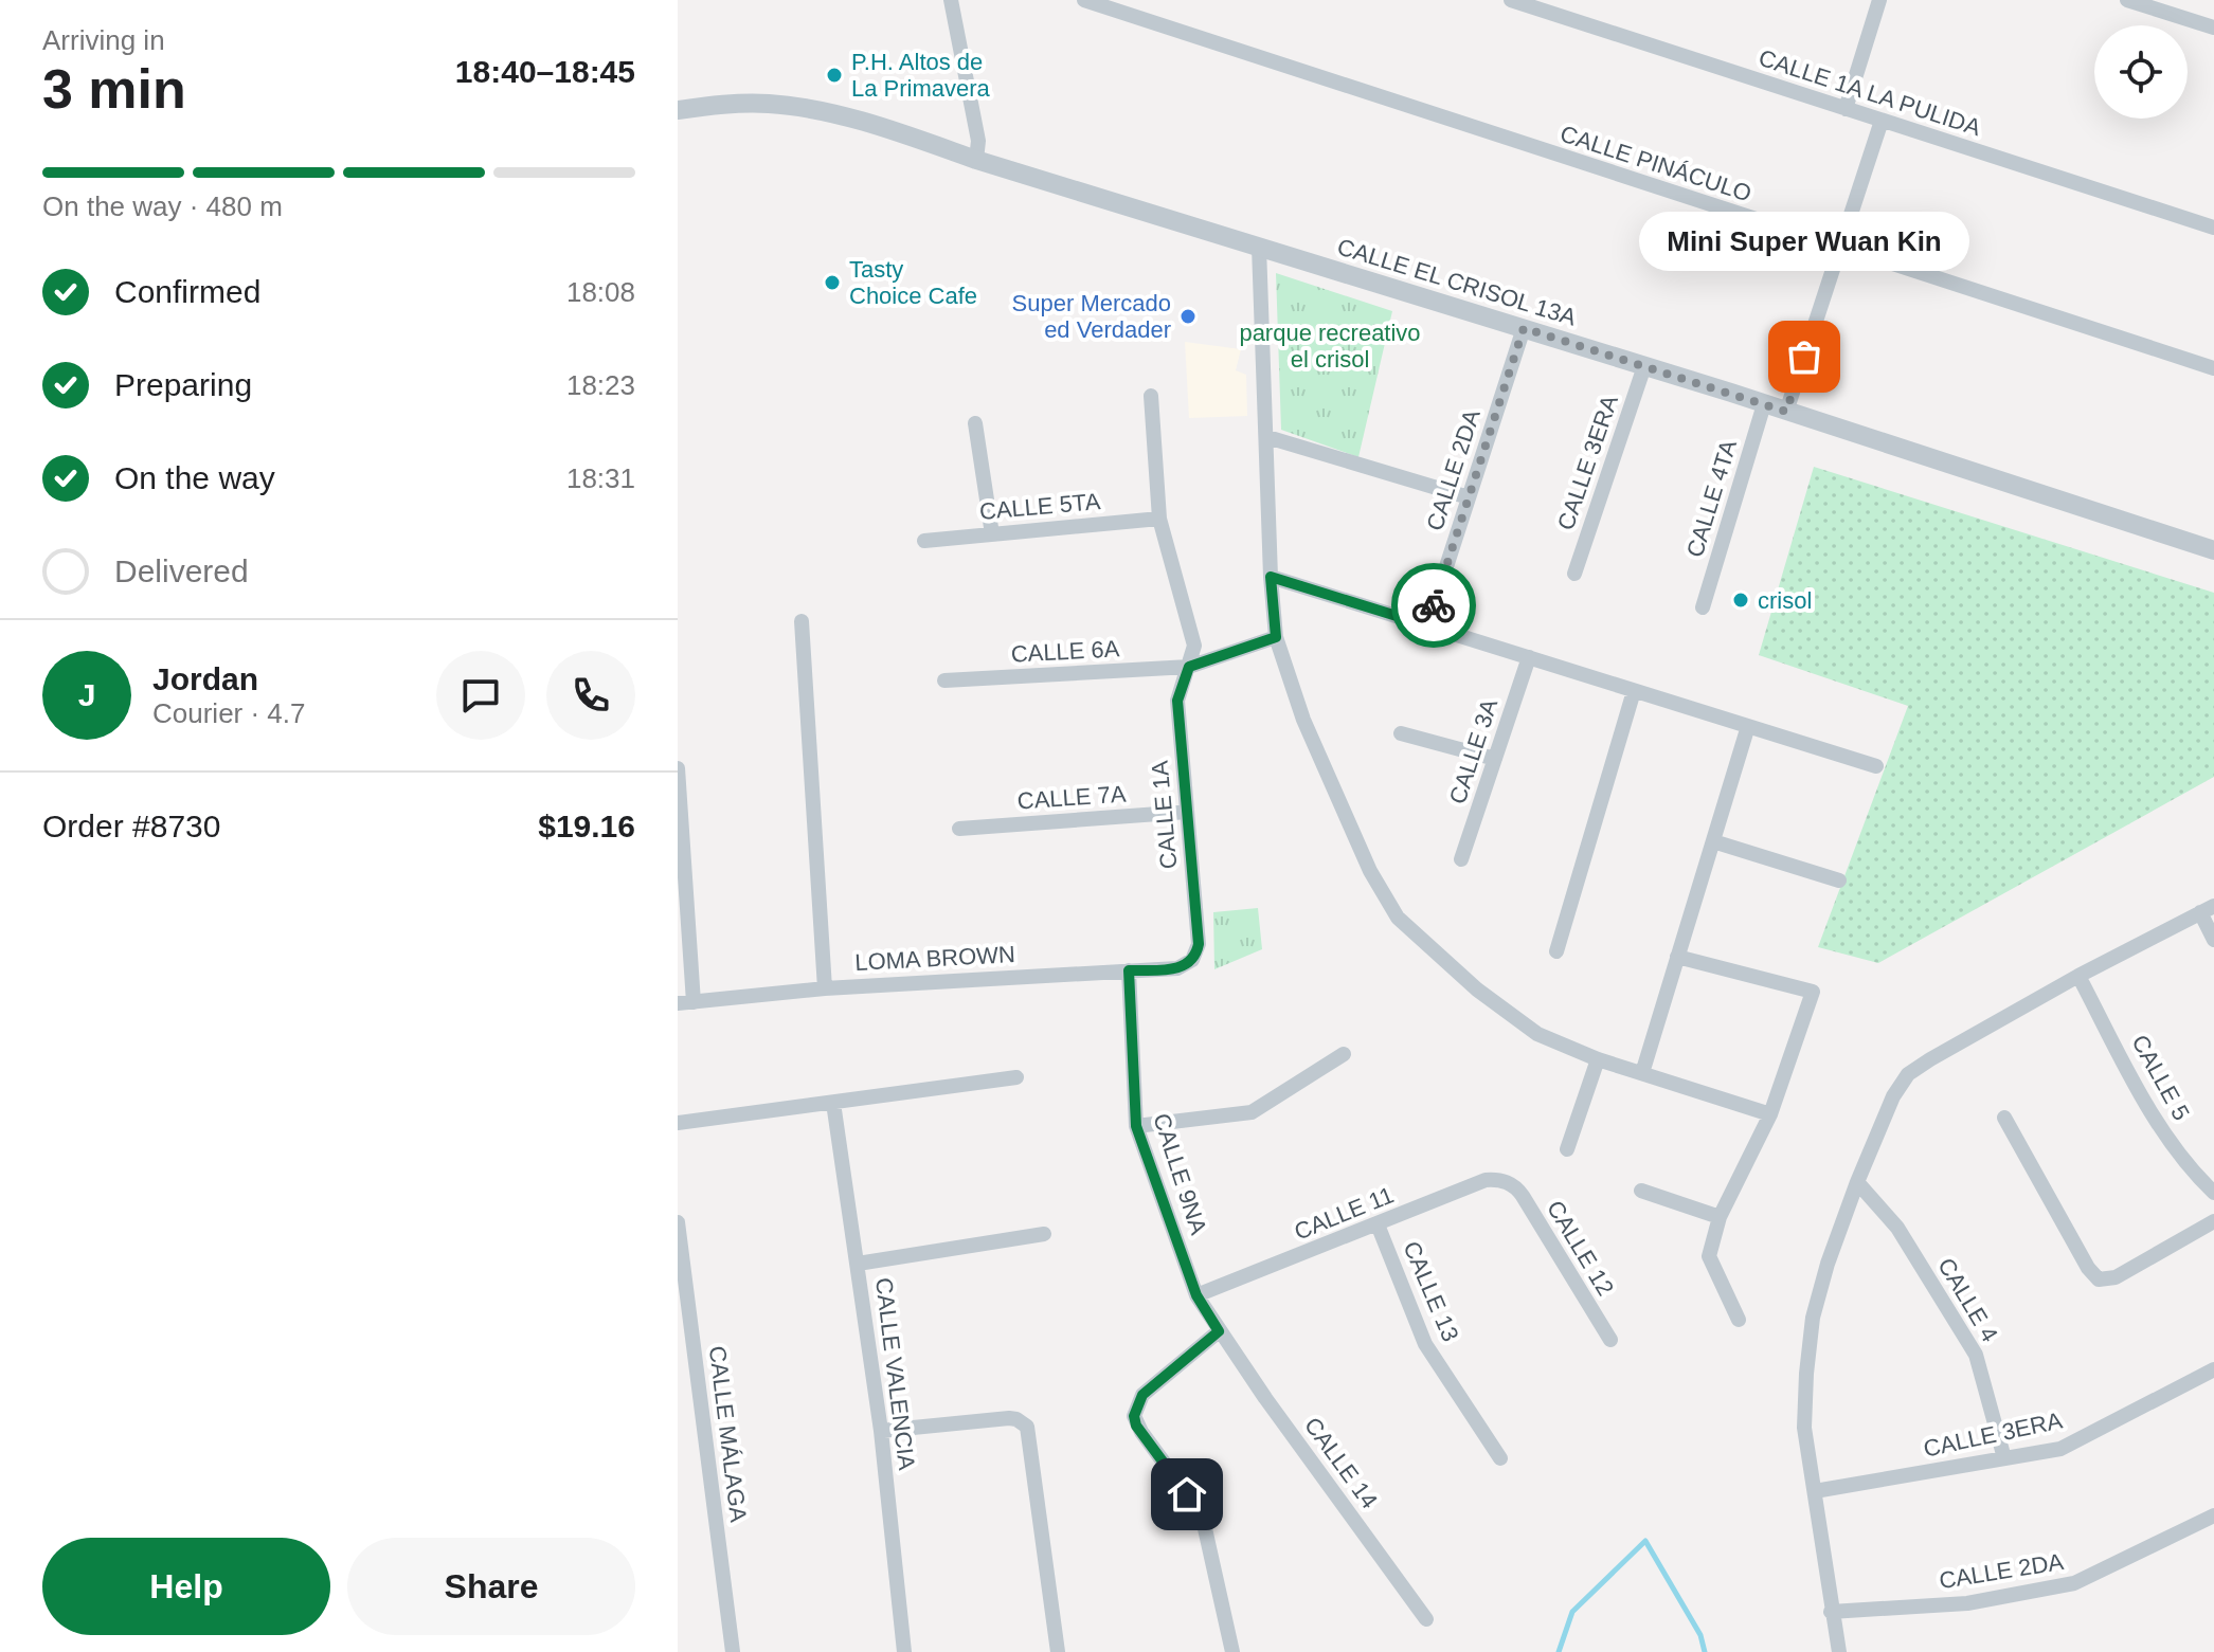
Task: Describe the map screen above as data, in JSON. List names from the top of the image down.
{
  "streets": {
    "street": [
      "CALLE 1A LA PULIDA",
      "CALLE PINÁCULO",
      "CALLE EL CRISOL 13A",
      "CALLE 3ERA",
      "CALLE 2DA",
      "CALLE 4TA",
      "CALLE 5TA",
      "CALLE 6A",
      "CALLE 3A",
      "CALLE 7A",
      "CALLE 1A",
      "LOMA BROWN",
      "CALLE 5",
      "CALLE 9NA",
      "CALLE 11",
      "CALLE 12",
      "CALLE 13",
      "CALLE 4",
      "CALLE VALENCIA",
      "CALLE MÁLAGA",
      "CALLE 14"
    ]
  },
  "crossings": [
    ["CALLE EL CRISOL 13A", "CALLE 3ERA"],
    ["CALLE EL CRISOL 13A", "CALLE 2DA"],
    ["CALLE EL CRISOL 13A", "CALLE 4TA"],
    ["CALLE 3ERA", "CALLE 4"],
    ["CALLE 5TA", "CALLE 1A"],
    ["CALLE 6A", "CALLE 1A"],
    ["CALLE 7A", "CALLE 1A"],
    ["CALLE 1A", "LOMA BROWN"],
    ["LOMA BROWN", "CALLE 9NA"],
    ["CALLE 9NA", "CALLE 11"],
    ["CALLE 9NA", "CALLE 14"],
    ["CALLE 11", "CALLE 12"],
    ["CALLE 11", "CALLE 13"]
  ],
  "parks": ["parque recreativo el crisol"],
  "places": [
    "P.H. Altos de La Primavera",
    "Tasty Choice Cafe",
    "Super Mercado ed Verdader",
    "Mini Super Wuan Kin",
    "crisol"
  ],
  "page": {
    "heading": ["3 min", "Arriving in", "18:40–18:45"],
    "panel": [
      "Jordan",
      "Courier · 4.7",
      "Order #8730",
      "$19.16"
    ],
    "bar": "On the way · 480 m",
    "bubble": "Mini Super Wuan Kin",
    "list": [
      ["Confirmed", "18:08"],
      ["Preparing", "18:23"],
      ["On the way", "18:31"],
      "Delivered"
    ],
    "round": "J",
    "buttons": ["Help", "Share"]
  }
}
